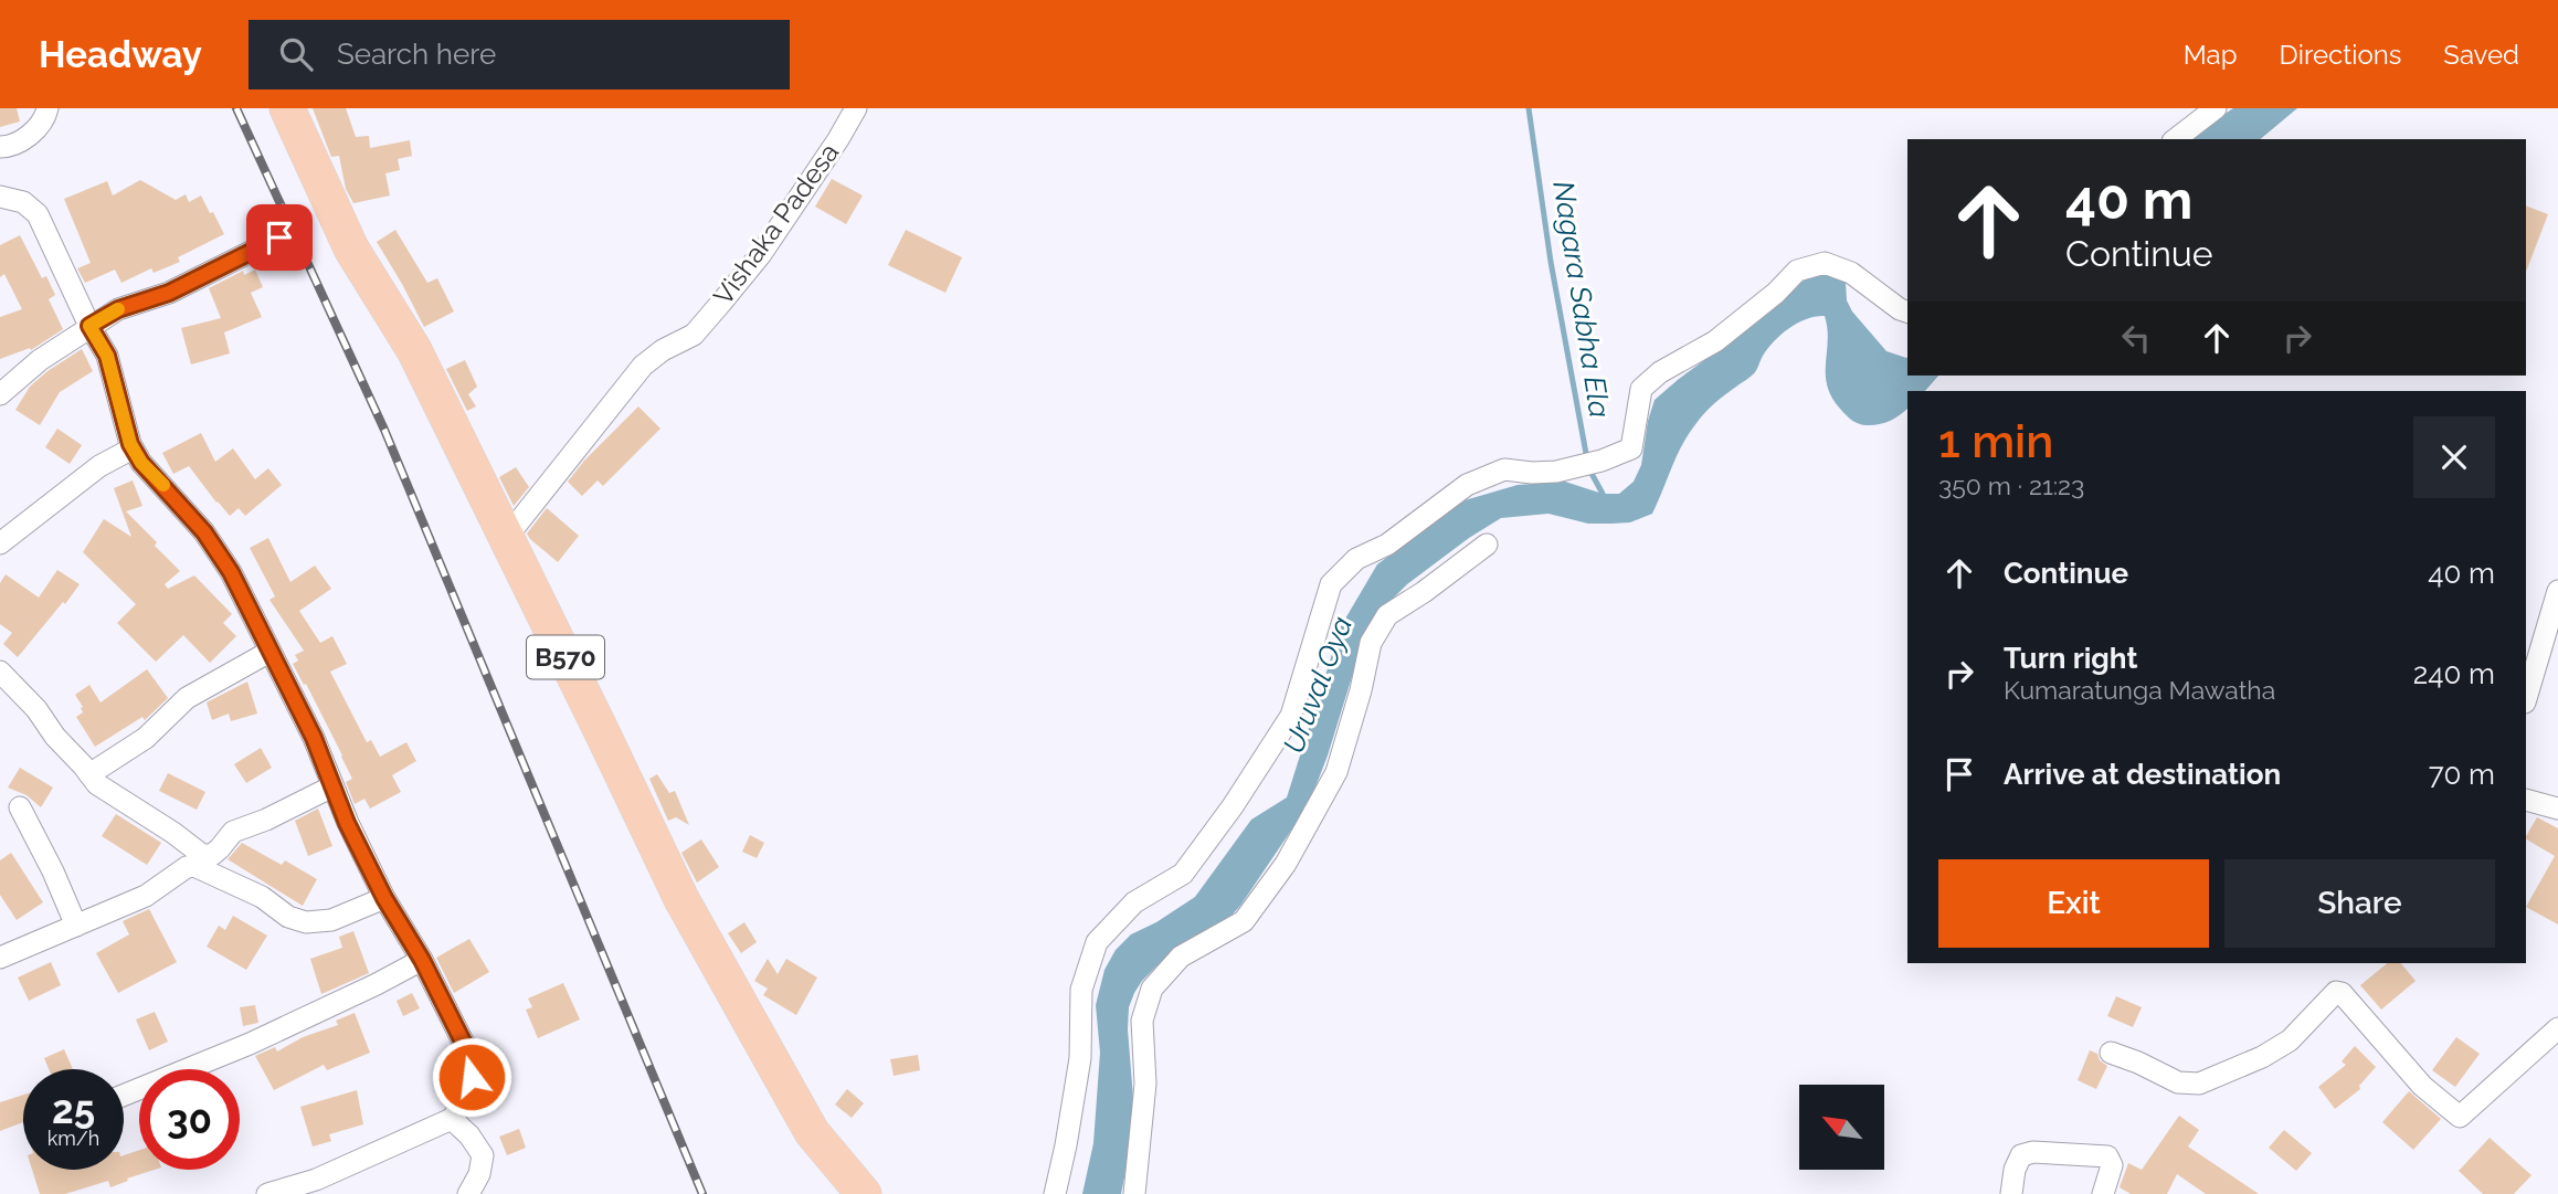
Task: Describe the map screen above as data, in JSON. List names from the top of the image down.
{
  "streets": {
    "main road": ["B570"],
    "street": ["Vishaka Padesa"]
  },
  "crossings": [
    ["Vishaka Padesa", "B570"]
  ],
  "water": ["Nagara Sabha Ela", "Uruval Oya"],
  "north": "top left",
  "page": {
    "header": "Headway",
    "search": "Search here",
    "nav": ["Map", "Directions", "Saved"],
    "turn": ["40 m", "Continue"],
    "heading": ["1 min", "350 m · 21:23"],
    "list": [
      {
        "name": "Continue",
        "value": "40 m"
      },
      {
        "name": "Turn right",
        "note": "Kumaratunga Mawatha",
        "value": "240 m"
      },
      {
        "name": "Arrive at destination",
        "value": "70 m"
      }
    ],
    "buttons": ["Exit", "Share"],
    "speed": "25 km/h",
    "limit": "30"
  }
}
